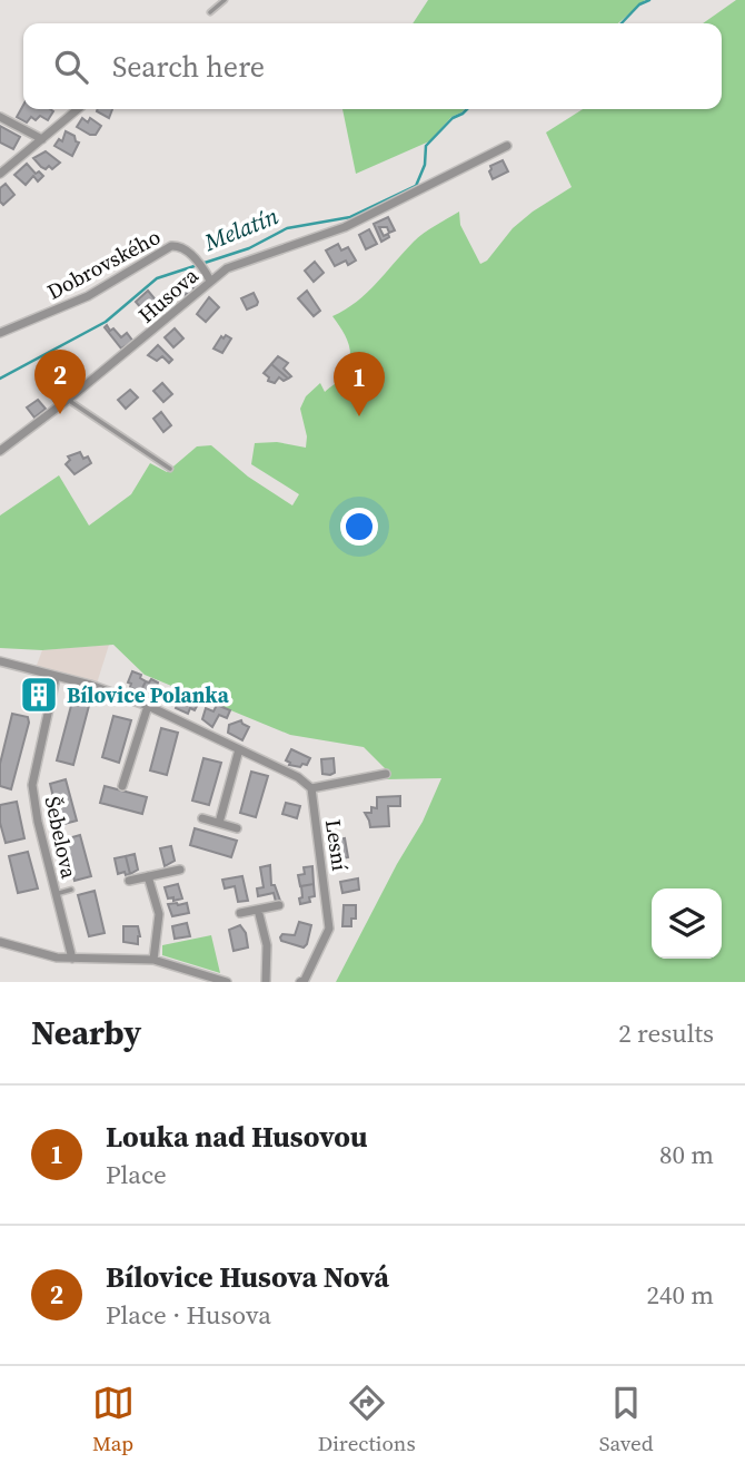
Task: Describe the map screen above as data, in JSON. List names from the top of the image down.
{
  "streets": {
    "street": [
      "Dobrovského",
      "Husova",
      "Šebelova",
      "Lesní"
    ]
  },
  "crossings": [
    ["Dobrovského", "Husova"]
  ],
  "water": ["Melatín"],
  "places": {
    "building": ["Bílovice Polanka"]
  },
  "page": {
    "search": "Search here",
    "pins": ["2", "1"],
    "heading": ["Nearby", "2 results"],
    "list": [
      {
        "mark": "1",
        "name": "Louka nad Husovou",
        "note": "Place",
        "value": "80 m"
      },
      {
        "mark": "2",
        "name": "Bílovice Husova Nová",
        "note": "Place · Husova",
        "value": "240 m"
      }
    ],
    "nav": ["Map", "Directions", "Saved"]
  }
}
